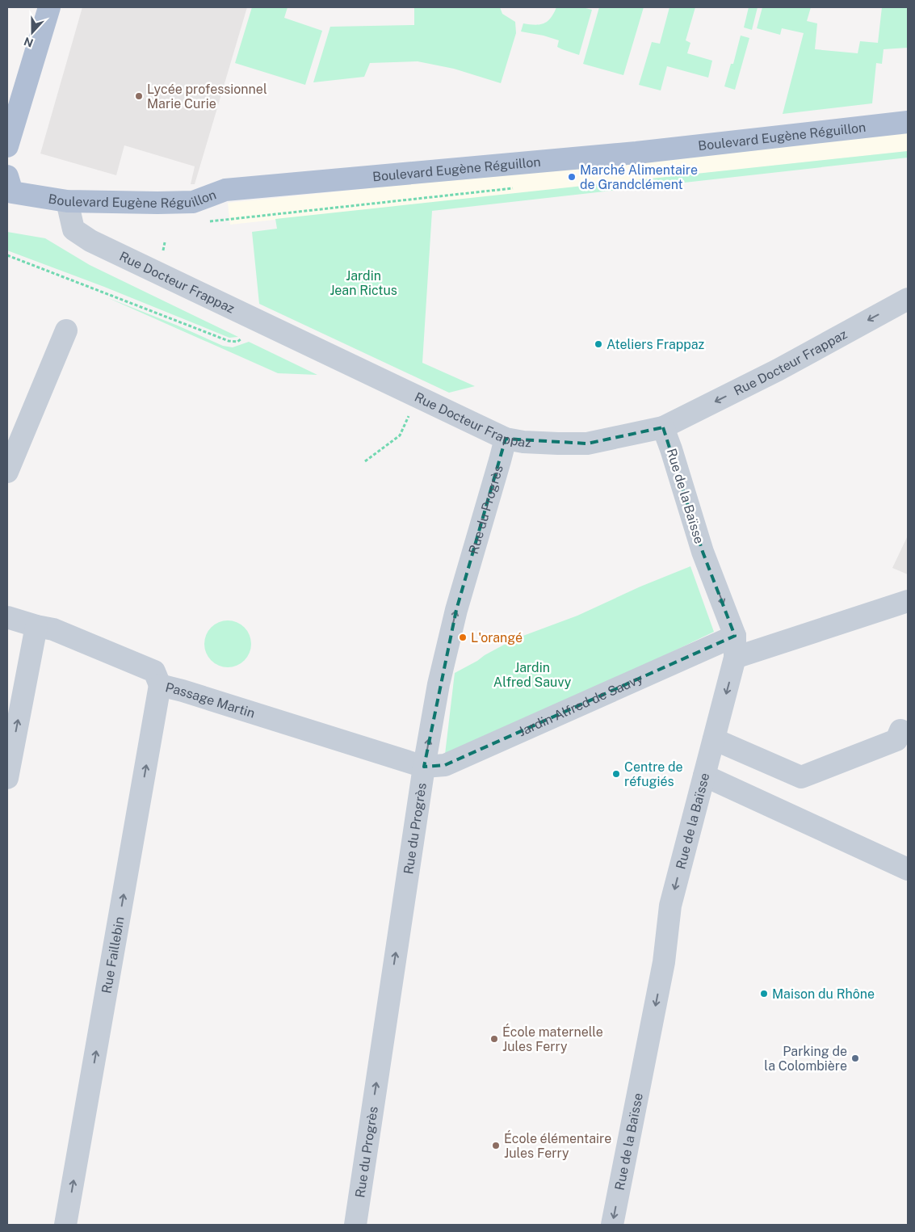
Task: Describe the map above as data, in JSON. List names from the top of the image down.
{
  "streets": {
    "main road": ["Boulevard Eugène Réguillon"],
    "street": [
      "Rue Docteur Frappaz",
      "Rue de la Baïsse",
      "Rue du Progrès",
      "Passage Martin",
      "Jardin Alfred de Sauvy",
      "Rue Faillebin"
    ]
  },
  "crossings": [
    ["Boulevard Eugène Réguillon", "Rue Docteur Frappaz"],
    ["Rue Docteur Frappaz", "Rue de la Baïsse"],
    ["Rue Docteur Frappaz", "Rue du Progrès"],
    ["Rue de la Baïsse", "Jardin Alfred de Sauvy"],
    ["Rue du Progrès", "Passage Martin"],
    ["Rue du Progrès", "Jardin Alfred de Sauvy"],
    ["Passage Martin", "Jardin Alfred de Sauvy"],
    ["Passage Martin", "Rue Faillebin"]
  ],
  "one_way": ["Rue de la Baïsse", "Rue du Progrès", "Rue Faillebin"],
  "parks": ["Jardin Jean Rictus", "Jardin Alfred Sauvy"],
  "places": [
    "Lycée professionnel Marie Curie",
    "Marché Alimentaire de Grandclément",
    "Ateliers Frappaz",
    "L'orangé",
    "Centre de réfugiés",
    "Maison du Rhône",
    "École maternelle Jules Ferry",
    "Parking de la Colombière",
    "École élémentaire Jules Ferry"
  ],
  "north": "bottom"
}
